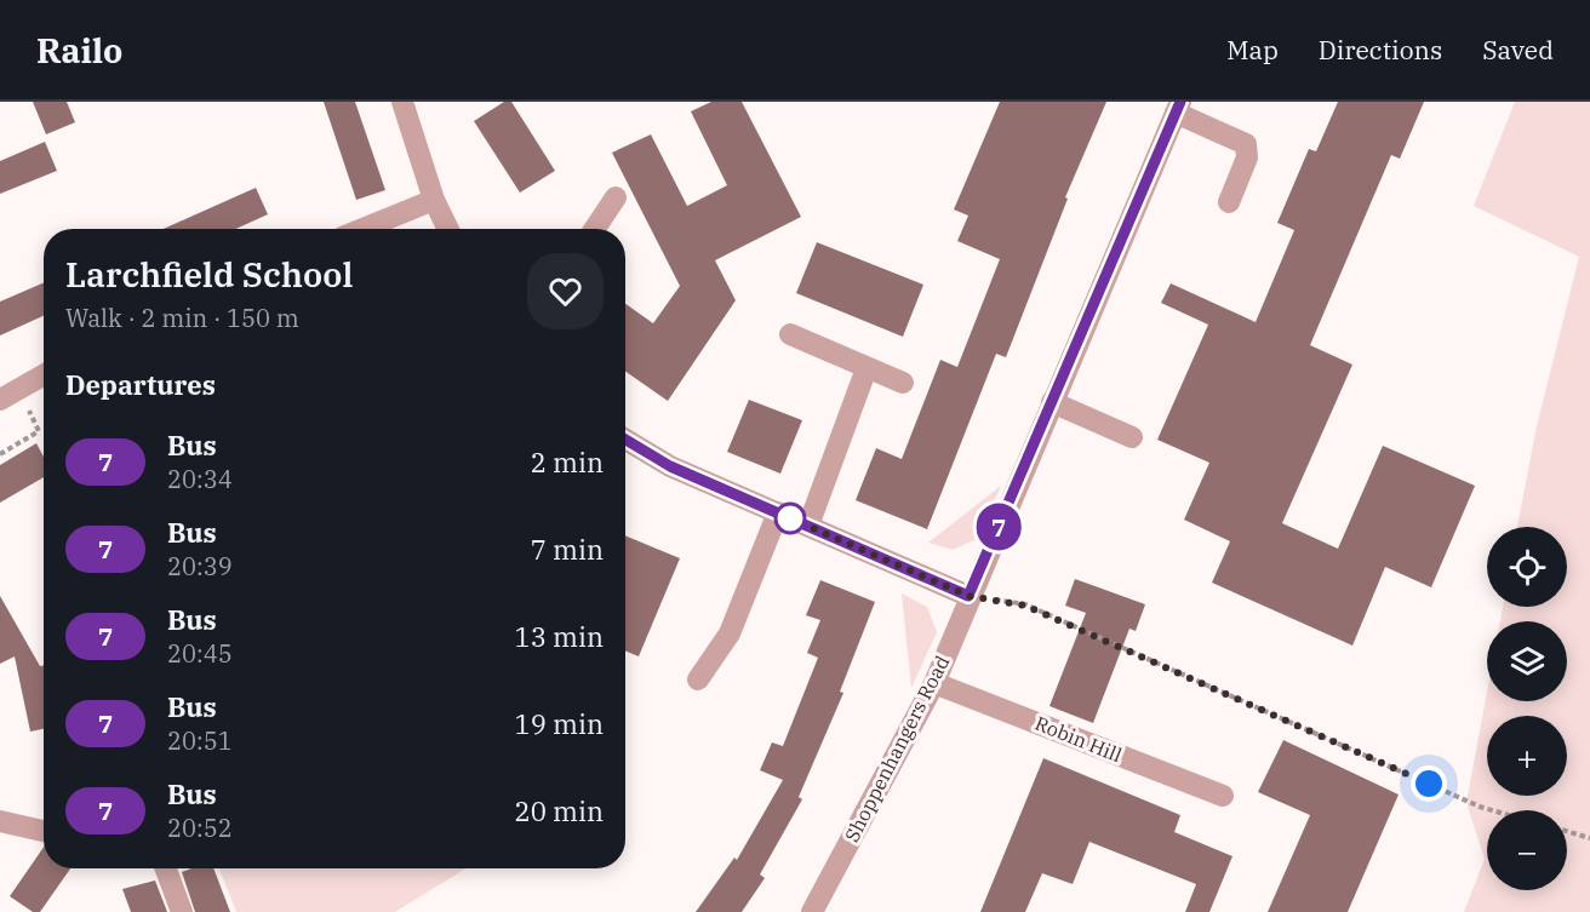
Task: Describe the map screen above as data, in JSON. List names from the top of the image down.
{
  "streets": {
    "street": ["Robin Hill", "Shoppenhangers Road"]
  },
  "crossings": [
    ["Robin Hill", "Shoppenhangers Road"]
  ],
  "lines": ["bus line 7"],
  "page": {
    "header": "Railo",
    "nav": ["Map", "Directions", "Saved"],
    "on_map": "7",
    "heading": [
      ["Larchfield School", "Walk · 2 min · 150 m"],
      "Departures"
    ],
    "list": [
      {
        "mark": "7",
        "name": "Bus",
        "note": "20:34",
        "value": "2 min"
      },
      {
        "mark": "7",
        "name": "Bus",
        "note": "20:39",
        "value": "7 min"
      },
      {
        "mark": "7",
        "name": "Bus",
        "note": "20:45",
        "value": "13 min"
      },
      {
        "mark": "7",
        "name": "Bus",
        "note": "20:51",
        "value": "19 min"
      },
      {
        "mark": "7",
        "name": "Bus",
        "note": "20:52",
        "value": "20 min"
      }
    ],
    "map_buttons": ["+", "−"]
  }
}
